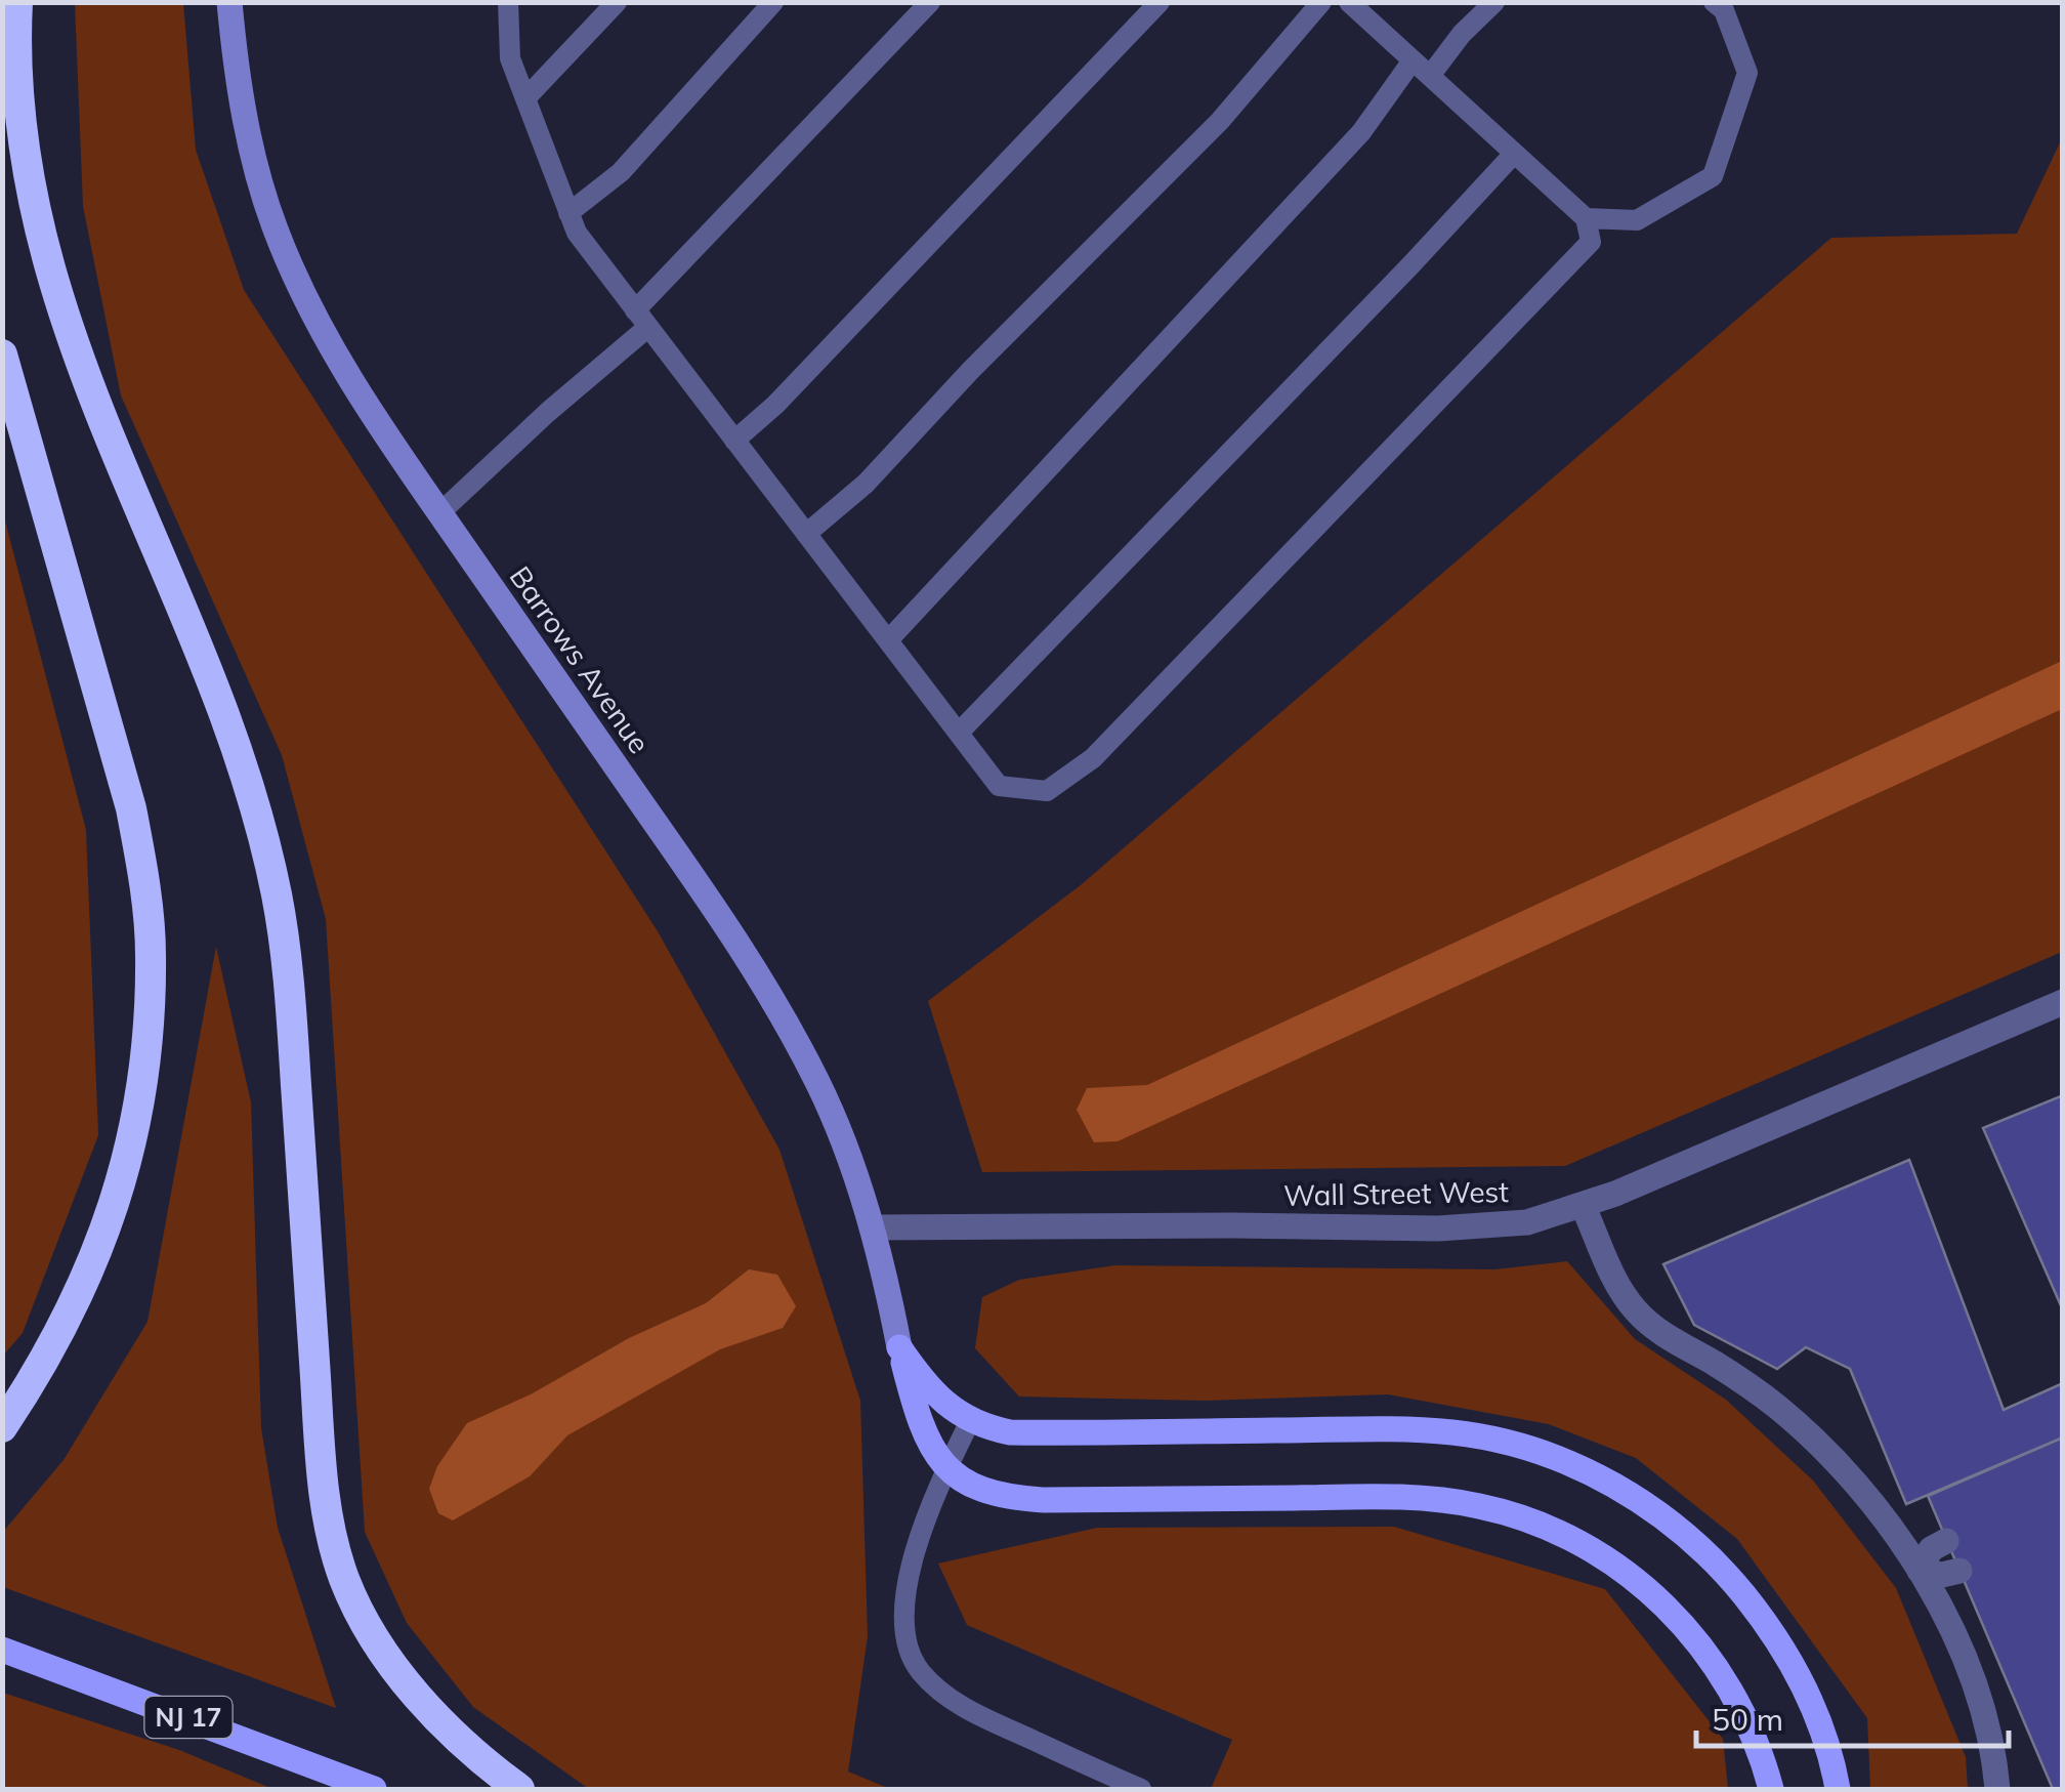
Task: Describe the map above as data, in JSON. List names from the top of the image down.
{
  "streets": {
    "main road": ["NJ 17"],
    "street": ["Barrows Avenue", "Wall Street West"]
  },
  "crossings": [
    ["Barrows Avenue", "Wall Street West"]
  ],
  "scale_bar": "50 m"
}
